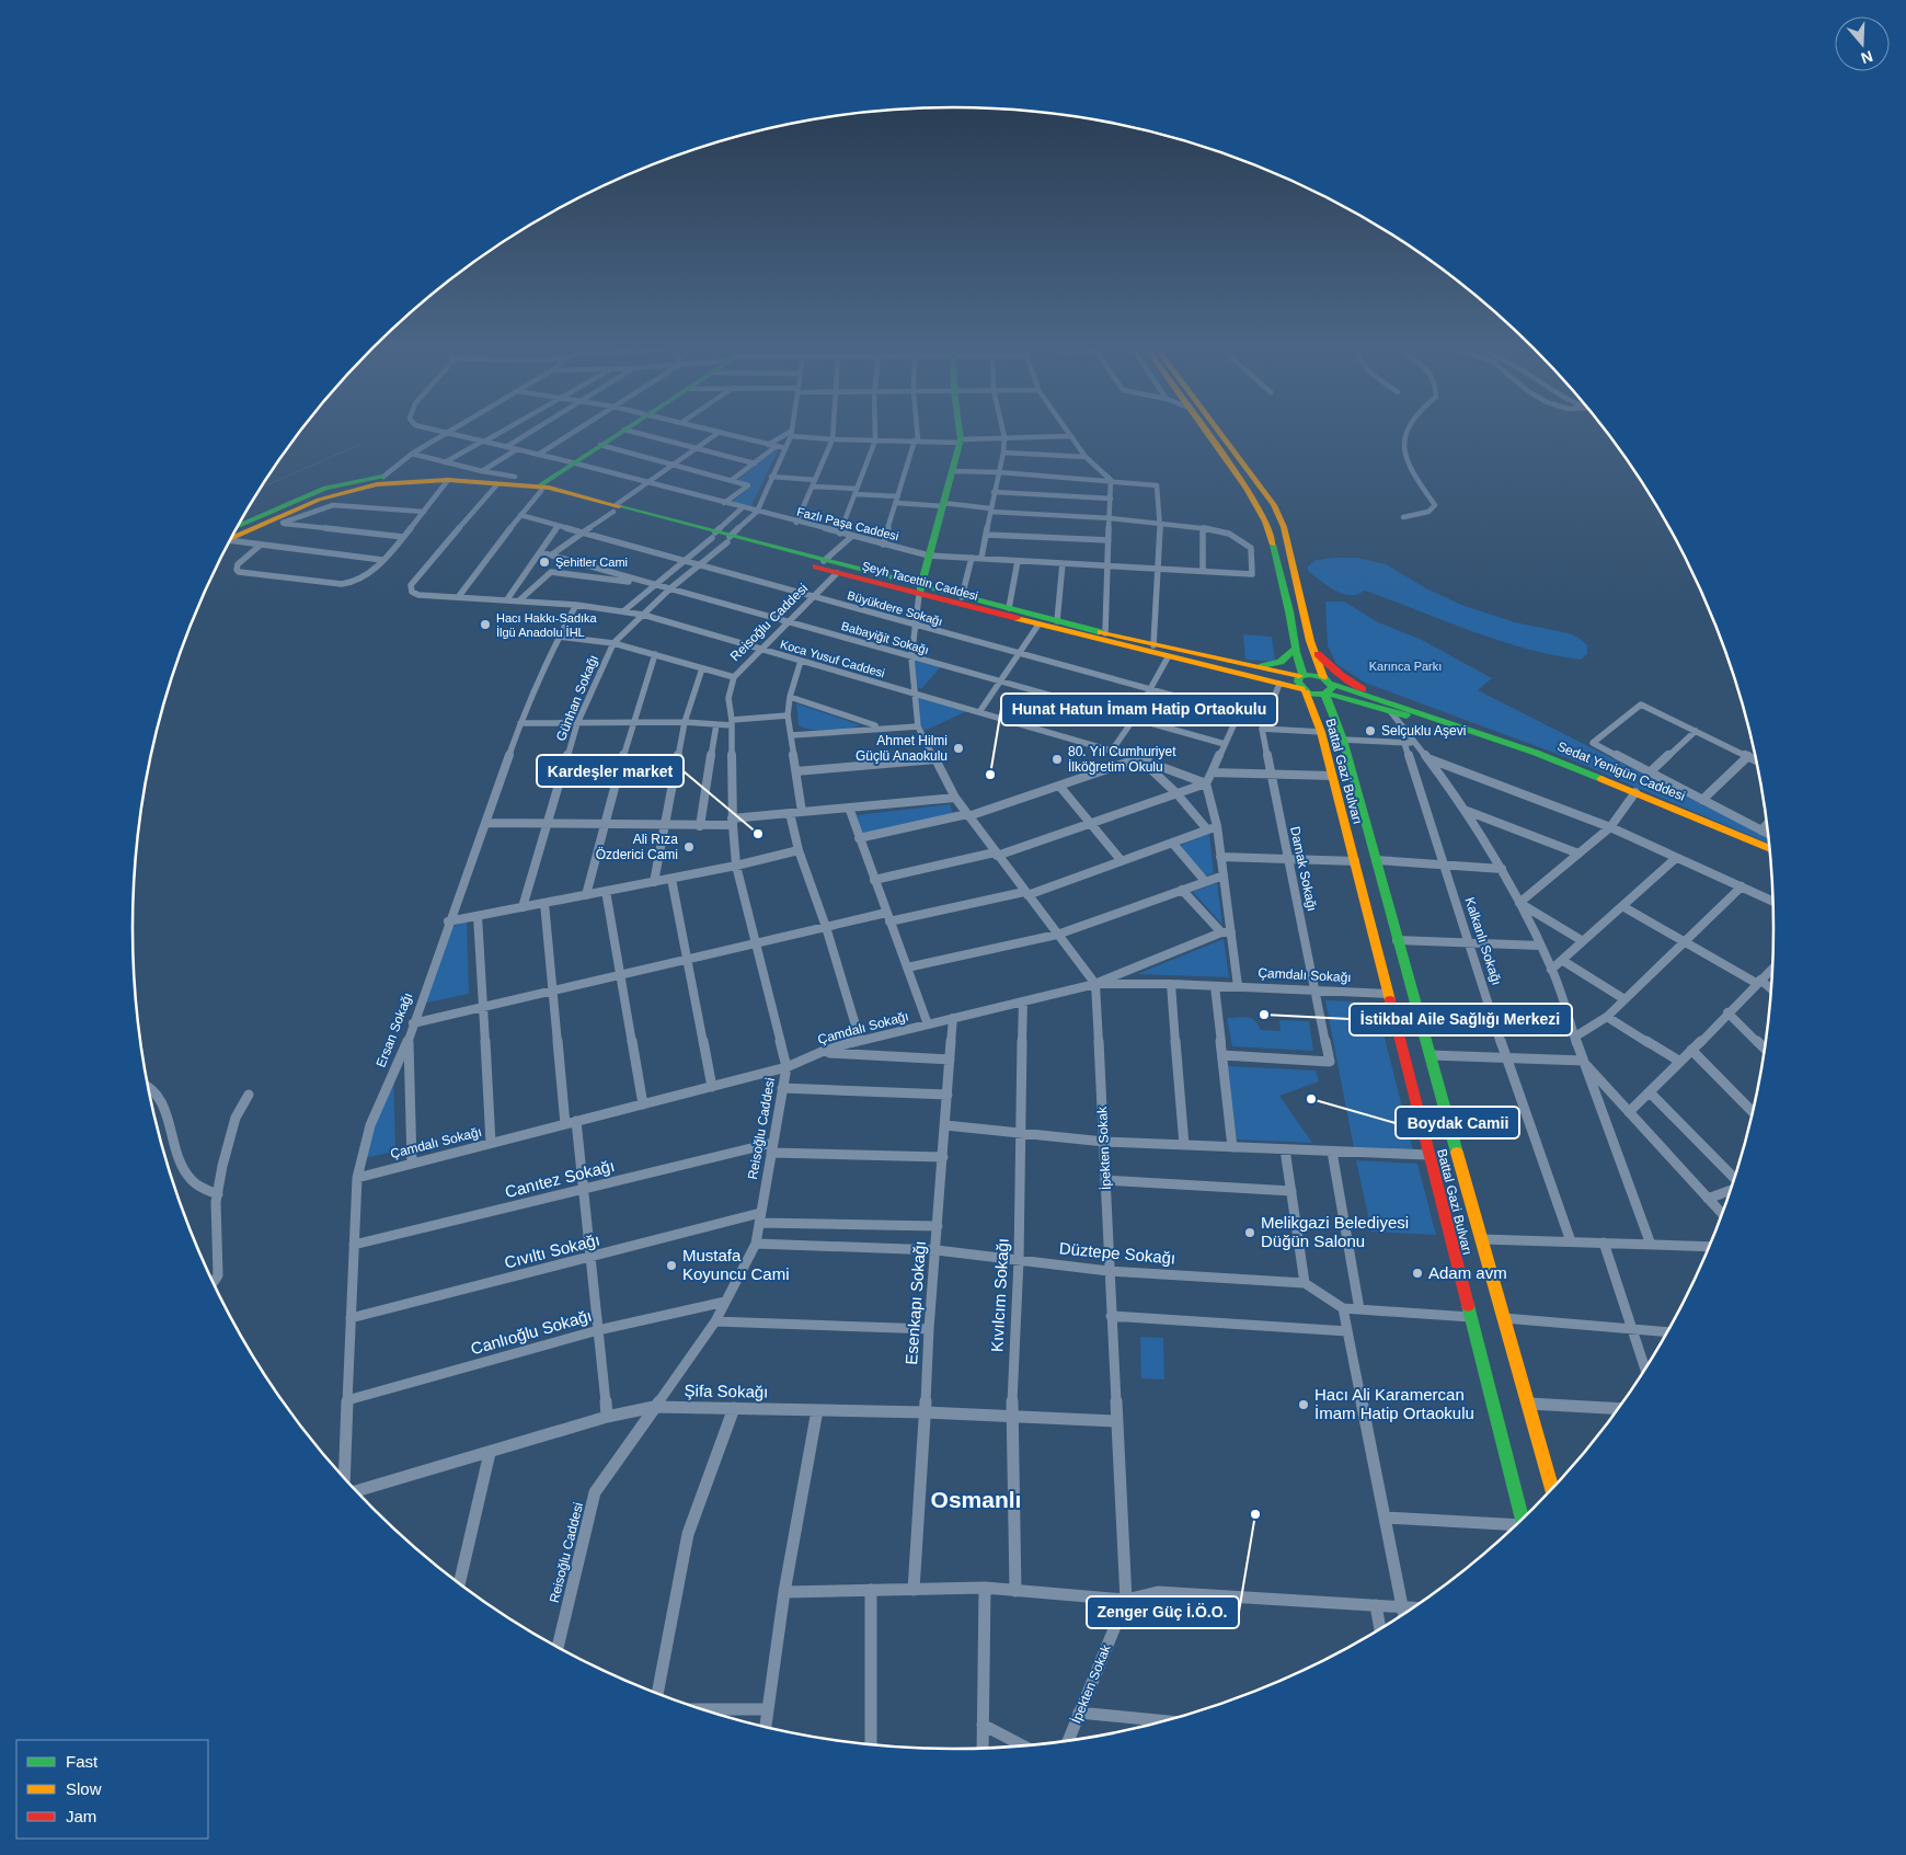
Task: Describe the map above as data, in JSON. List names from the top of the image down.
{
  "streets": {
    "street": [
      "Fazlı Paşa Caddesi",
      "Şeyh Tacettin Caddesi",
      "Büyükdere Sokağı",
      "Reisoğlu Caddesi",
      "Babayiğit Sokağı",
      "Koca Yusuf Caddesi",
      "Günhan Sokağı",
      "Battal Gazi Bulvarı",
      "Sedat Yenigün Caddesi",
      "Damak Sokağı",
      "Kalkanlı Sokağı",
      "Çamdalı Sokağı",
      "Ersan Sokağı",
      "İpekten Sokak",
      "Canıtez Sokağı",
      "Cıvıltı Sokağı",
      "Düztepe Sokağı",
      "Kıvılcım Sokağı",
      "Esenkapı Sokağı",
      "Canlıoğlu Sokağı",
      "Şifa Sokağı"
    ]
  },
  "crossings": [
    ["Fazlı Paşa Caddesi", "Günhan Sokağı"],
    ["Şeyh Tacettin Caddesi", "Reisoğlu Caddesi"],
    ["Şeyh Tacettin Caddesi", "Koca Yusuf Caddesi"],
    ["Şeyh Tacettin Caddesi", "Günhan Sokağı"],
    ["Şeyh Tacettin Caddesi", "Battal Gazi Bulvarı"],
    ["Büyükdere Sokağı", "Reisoğlu Caddesi"],
    ["Büyükdere Sokağı", "Günhan Sokağı"],
    ["Büyükdere Sokağı", "Battal Gazi Bulvarı"],
    ["Büyükdere Sokağı", "Damak Sokağı"],
    ["Reisoğlu Caddesi", "Babayiğit Sokağı"],
    ["Reisoğlu Caddesi", "Koca Yusuf Caddesi"],
    ["Reisoğlu Caddesi", "Çamdalı Sokağı"],
    ["Reisoğlu Caddesi", "Canıtez Sokağı"],
    ["Reisoğlu Caddesi", "Cıvıltı Sokağı"],
    ["Reisoğlu Caddesi", "Düztepe Sokağı"],
    ["Reisoğlu Caddesi", "Canlıoğlu Sokağı"],
    ["Reisoğlu Caddesi", "Şifa Sokağı"],
    ["Babayiğit Sokağı", "Günhan Sokağı"],
    ["Koca Yusuf Caddesi", "Günhan Sokağı"],
    ["Koca Yusuf Caddesi", "Ersan Sokağı"],
    ["Battal Gazi Bulvarı", "Çamdalı Sokağı"],
    ["Battal Gazi Bulvarı", "Düztepe Sokağı"],
    ["Damak Sokağı", "Çamdalı Sokağı"],
    ["Çamdalı Sokağı", "Ersan Sokağı"],
    ["Çamdalı Sokağı", "İpekten Sokak"],
    ["Çamdalı Sokağı", "Kıvılcım Sokağı"],
    ["Çamdalı Sokağı", "Esenkapı Sokağı"],
    ["Ersan Sokağı", "Canıtez Sokağı"],
    ["Ersan Sokağı", "Cıvıltı Sokağı"],
    ["Ersan Sokağı", "Canlıoğlu Sokağı"],
    ["İpekten Sokak", "Düztepe Sokağı"],
    ["İpekten Sokak", "Şifa Sokağı"],
    ["Canıtez Sokağı", "Esenkapı Sokağı"],
    ["Cıvıltı Sokağı", "Esenkapı Sokağı"],
    ["Düztepe Sokağı", "Kıvılcım Sokağı"],
    ["Düztepe Sokağı", "Esenkapı Sokağı"],
    ["Kıvılcım Sokağı", "Şifa Sokağı"],
    ["Esenkapı Sokağı", "Şifa Sokağı"]
  ],
  "districts": ["Osmanlı"],
  "parks": ["Karınca Parkı"],
  "places": [
    "Şehitler Cami",
    "Hacı Hakkı-Sadıka İlgü Anadolu İHL",
    "Selçuklu Aşevi",
    "Ahmet Hilmi Güçlü Anaokulu",
    "80. Yıl Cumhuriyet İlköğretim Okulu",
    "Hunat Hatun İmam Hatip Ortaokulu",
    "Kardeşler market",
    "Ali Rıza Özderici Cami",
    "İstikbal Aile Sağlığı Merkezi",
    "Boydak Camii",
    "Melikgazi Belediyesi Düğün Salonu",
    "Mustafa Koyuncu Cami",
    "Adam avm",
    "Hacı Ali Karamercan İmam Hatip Ortaokulu",
    "Zenger Güç İ.Ö.O."
  ],
  "legend": ["Fast", "Slow", "Jam"],
  "north": "bottom"
}
